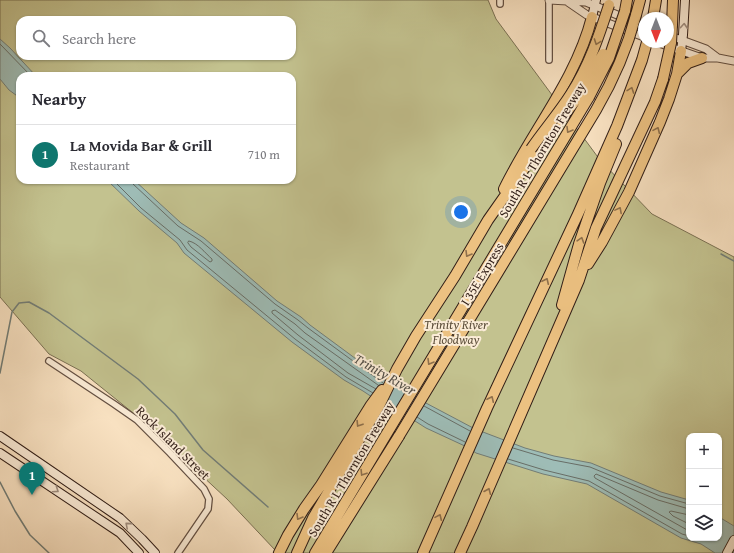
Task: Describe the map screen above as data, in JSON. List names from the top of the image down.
{
  "streets": {
    "highway": ["South R L Thornton Freeway", "I 35E Express"],
    "street": ["Rock Island Street"]
  },
  "water": ["Trinity River"],
  "parks": ["Trinity River Floodway"],
  "north": "bottom",
  "page": {
    "search": "Search here",
    "heading": "Nearby",
    "list": [
      {
        "mark": "1",
        "name": "La Movida Bar & Grill",
        "note": "Restaurant",
        "value": "710 m"
      }
    ],
    "map_buttons": ["+", "−"],
    "pins": "1"
  }
}
